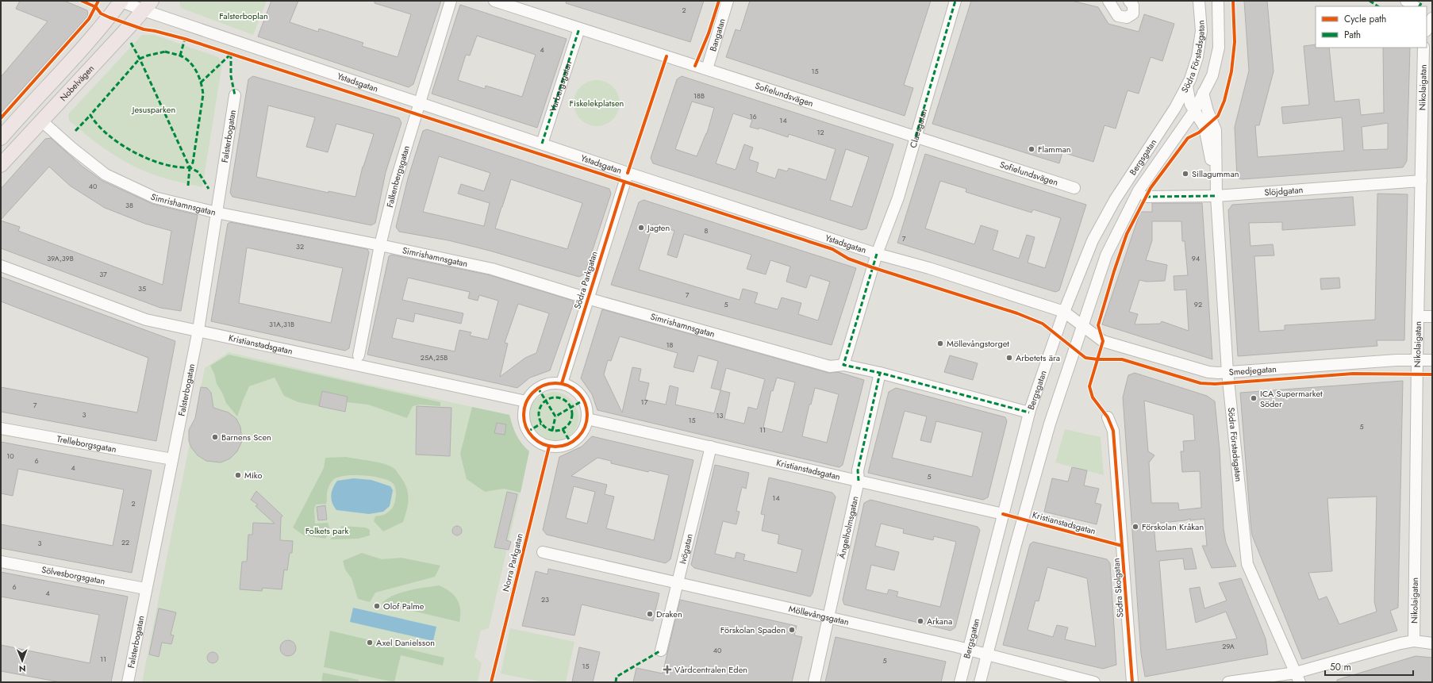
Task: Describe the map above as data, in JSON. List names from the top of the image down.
{
  "streets": {
    "main road": ["Nobelvägen"],
    "street": [
      "Bangatan",
      "Södra Förstadsgatan",
      "Ystadsgatan",
      "Varbergsgatan",
      "Nikolaigatan",
      "Sofielundsvägen",
      "Claesgatan",
      "Falsterbogatan",
      "Bergsgatan",
      "Falkenbergsgatan",
      "Slöjdgatan",
      "Simrishamnsgatan",
      "Södra Parkgatan",
      "Kristianstadsgatan",
      "Smedjegatan",
      "Trelleborgsgatan",
      "Ängelholmsgatan",
      "Ivögatan",
      "Sölvesborgsgatan",
      "Södra Skolgatan",
      "Möllevångsgatan"
    ],
    "cycle path": ["Norra Parkgatan"]
  },
  "crossings": [
    ["Bangatan", "Sofielundsvägen"],
    ["Södra Förstadsgatan", "Bergsgatan"],
    ["Södra Förstadsgatan", "Slöjdgatan"],
    ["Södra Förstadsgatan", "Smedjegatan"],
    ["Ystadsgatan", "Nobelvägen"],
    ["Ystadsgatan", "Varbergsgatan"],
    ["Ystadsgatan", "Claesgatan"],
    ["Ystadsgatan", "Bergsgatan"],
    ["Ystadsgatan", "Falkenbergsgatan"],
    ["Ystadsgatan", "Södra Parkgatan"],
    ["Ystadsgatan", "Smedjegatan"],
    ["Nobelvägen", "Simrishamnsgatan"],
    ["Varbergsgatan", "Sofielundsvägen"],
    ["Nikolaigatan", "Slöjdgatan"],
    ["Nikolaigatan", "Smedjegatan"],
    ["Sofielundsvägen", "Claesgatan"],
    ["Falsterbogatan", "Simrishamnsgatan"],
    ["Falsterbogatan", "Kristianstadsgatan"],
    ["Falsterbogatan", "Trelleborgsgatan"],
    ["Falsterbogatan", "Sölvesborgsgatan"],
    ["Bergsgatan", "Kristianstadsgatan"],
    ["Bergsgatan", "Smedjegatan"],
    ["Bergsgatan", "Möllevångsgatan"],
    ["Falkenbergsgatan", "Simrishamnsgatan"],
    ["Simrishamnsgatan", "Södra Parkgatan"],
    ["Södra Parkgatan", "Kristianstadsgatan"],
    ["Kristianstadsgatan", "Ängelholmsgatan"],
    ["Kristianstadsgatan", "Ivögatan"],
    ["Ängelholmsgatan", "Möllevångsgatan"],
    ["Ivögatan", "Möllevångsgatan"]
  ],
  "parks": [
    "Falsterboplan",
    "Fiskelekplatsen",
    "Jesusparken",
    "Folkets park"
  ],
  "places": {
    "other": [
      "Flamman",
      "Sillagumman",
      "Jagten",
      "Möllevångstorget",
      "Arbetets ära",
      "ICA Supermarket Söder",
      "Barnens Scen",
      "Miko",
      "Förskolan Kråkan",
      "Olof Palme",
      "Draken",
      "Arkana",
      "Förskolan Spaden",
      "Axel Danielsson"
    ],
    "health": ["Vårdcentralen Eden"]
  },
  "house_numbers": [
    "2",
    "4",
    "15",
    "18B",
    "16",
    "14",
    "12",
    "40",
    "38",
    "8",
    "7",
    "32",
    "39A,39B",
    "94",
    "37",
    "35",
    "7",
    "5",
    "92",
    "31A,31B",
    "18",
    "25A,25B",
    "17",
    "7",
    "3",
    "13",
    "15",
    "5",
    "11",
    "10",
    "6",
    "4",
    "5",
    "14",
    "2",
    "22",
    "3",
    "6",
    "4",
    "23",
    "29A",
    "40",
    "11",
    "5",
    "15"
  ],
  "legend": ["Cycle path", "Path"],
  "scale_bar": "50 m",
  "north": "bottom"
}
